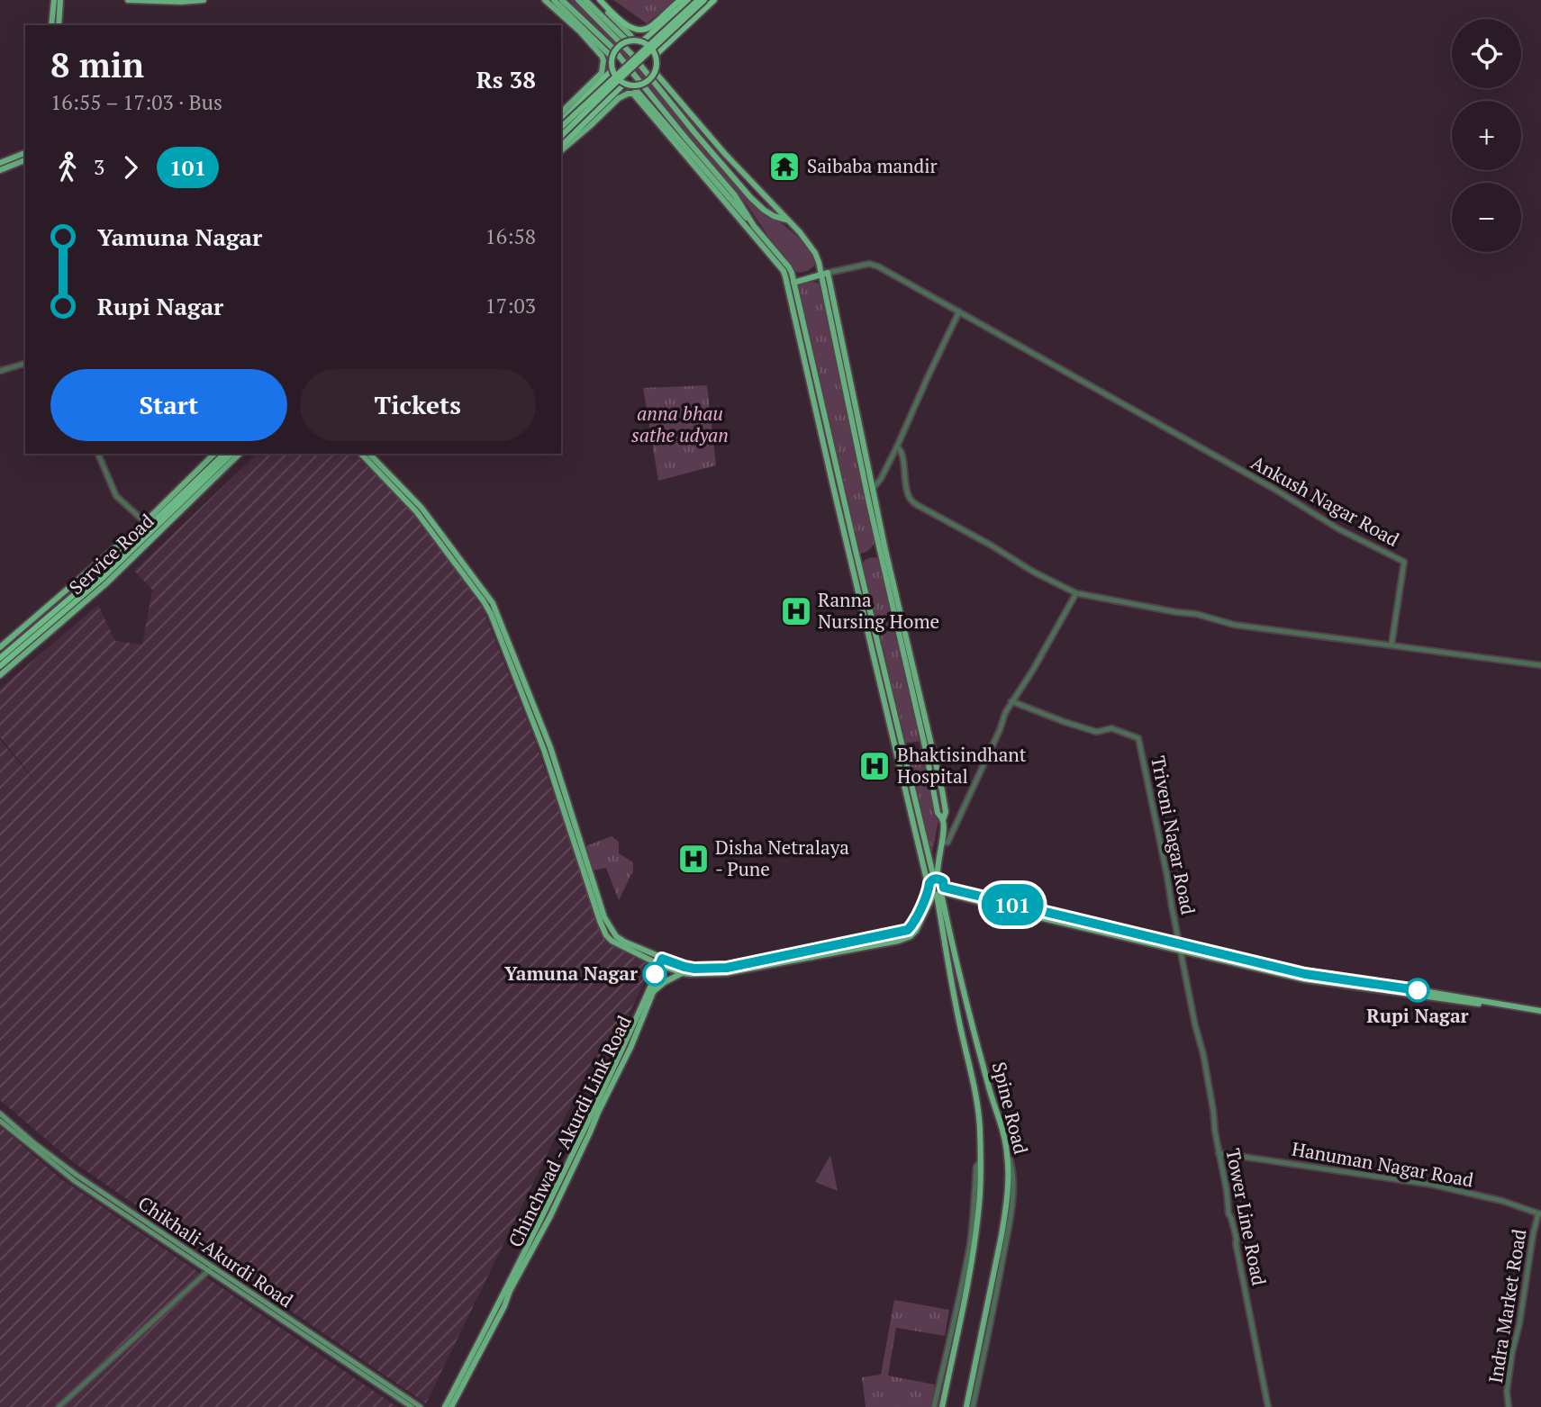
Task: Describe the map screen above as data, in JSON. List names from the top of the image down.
{
  "streets": {
    "main road": [
      "Service Road",
      "Spine Road",
      "Chinchwad - Akurdi Link Road",
      "Chikhali-Akurdi Road"
    ],
    "street": [
      "Ankush Nagar Road",
      "Triveni Nagar Road",
      "Hanuman Nagar Road",
      "Tower Line Road",
      "Indra Market Road"
    ]
  },
  "crossings": [
    ["Triveni Nagar Road", "Tower Line Road"],
    ["Hanuman Nagar Road", "Tower Line Road"],
    ["Hanuman Nagar Road", "Indra Market Road"]
  ],
  "parks": ["anna bhau sathe udyan"],
  "places": {
    "temple": ["Saibaba mandir"],
    "hospital": ["Ranna Nursing Home", "Bhaktisindhant Hospital", "Disha Netralaya - Pune"],
    "other": ["Yamuna Nagar", "Rupi Nagar"]
  },
  "lines": ["bus line 101"],
  "page": {
    "on_map": "101",
    "map_buttons": ["+", "−"],
    "heading": ["8 min", "16:55 – 17:03 · Bus", "Rs 38"],
    "legs": ["3", "101"],
    "list": [
      {
        "name": "Yamuna Nagar",
        "value": "16:58"
      },
      {
        "name": "Rupi Nagar",
        "value": "17:03"
      }
    ],
    "buttons": ["Start", "Tickets"]
  }
}
